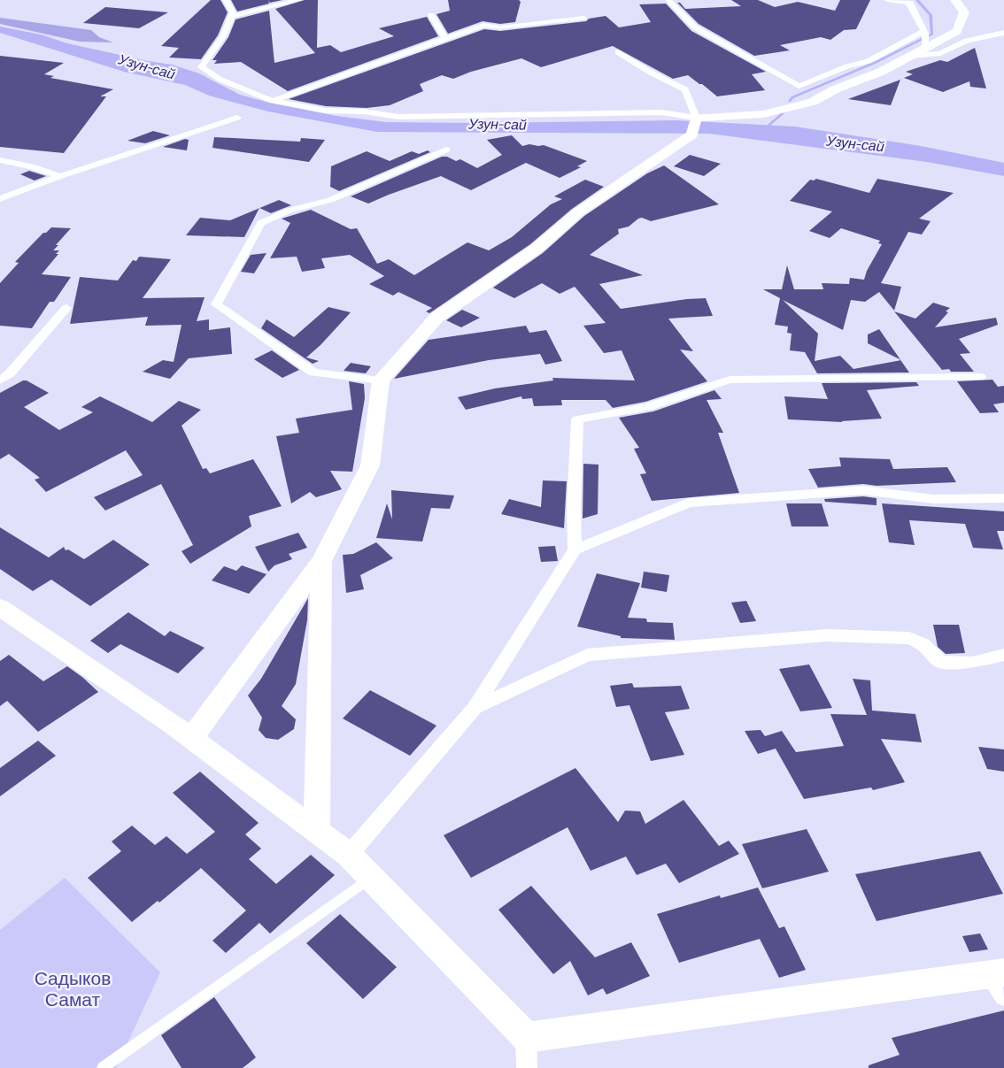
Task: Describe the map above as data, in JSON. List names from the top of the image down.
{
  "water": ["Узун-сай"],
  "parks": ["Садыков Самат"]
}
